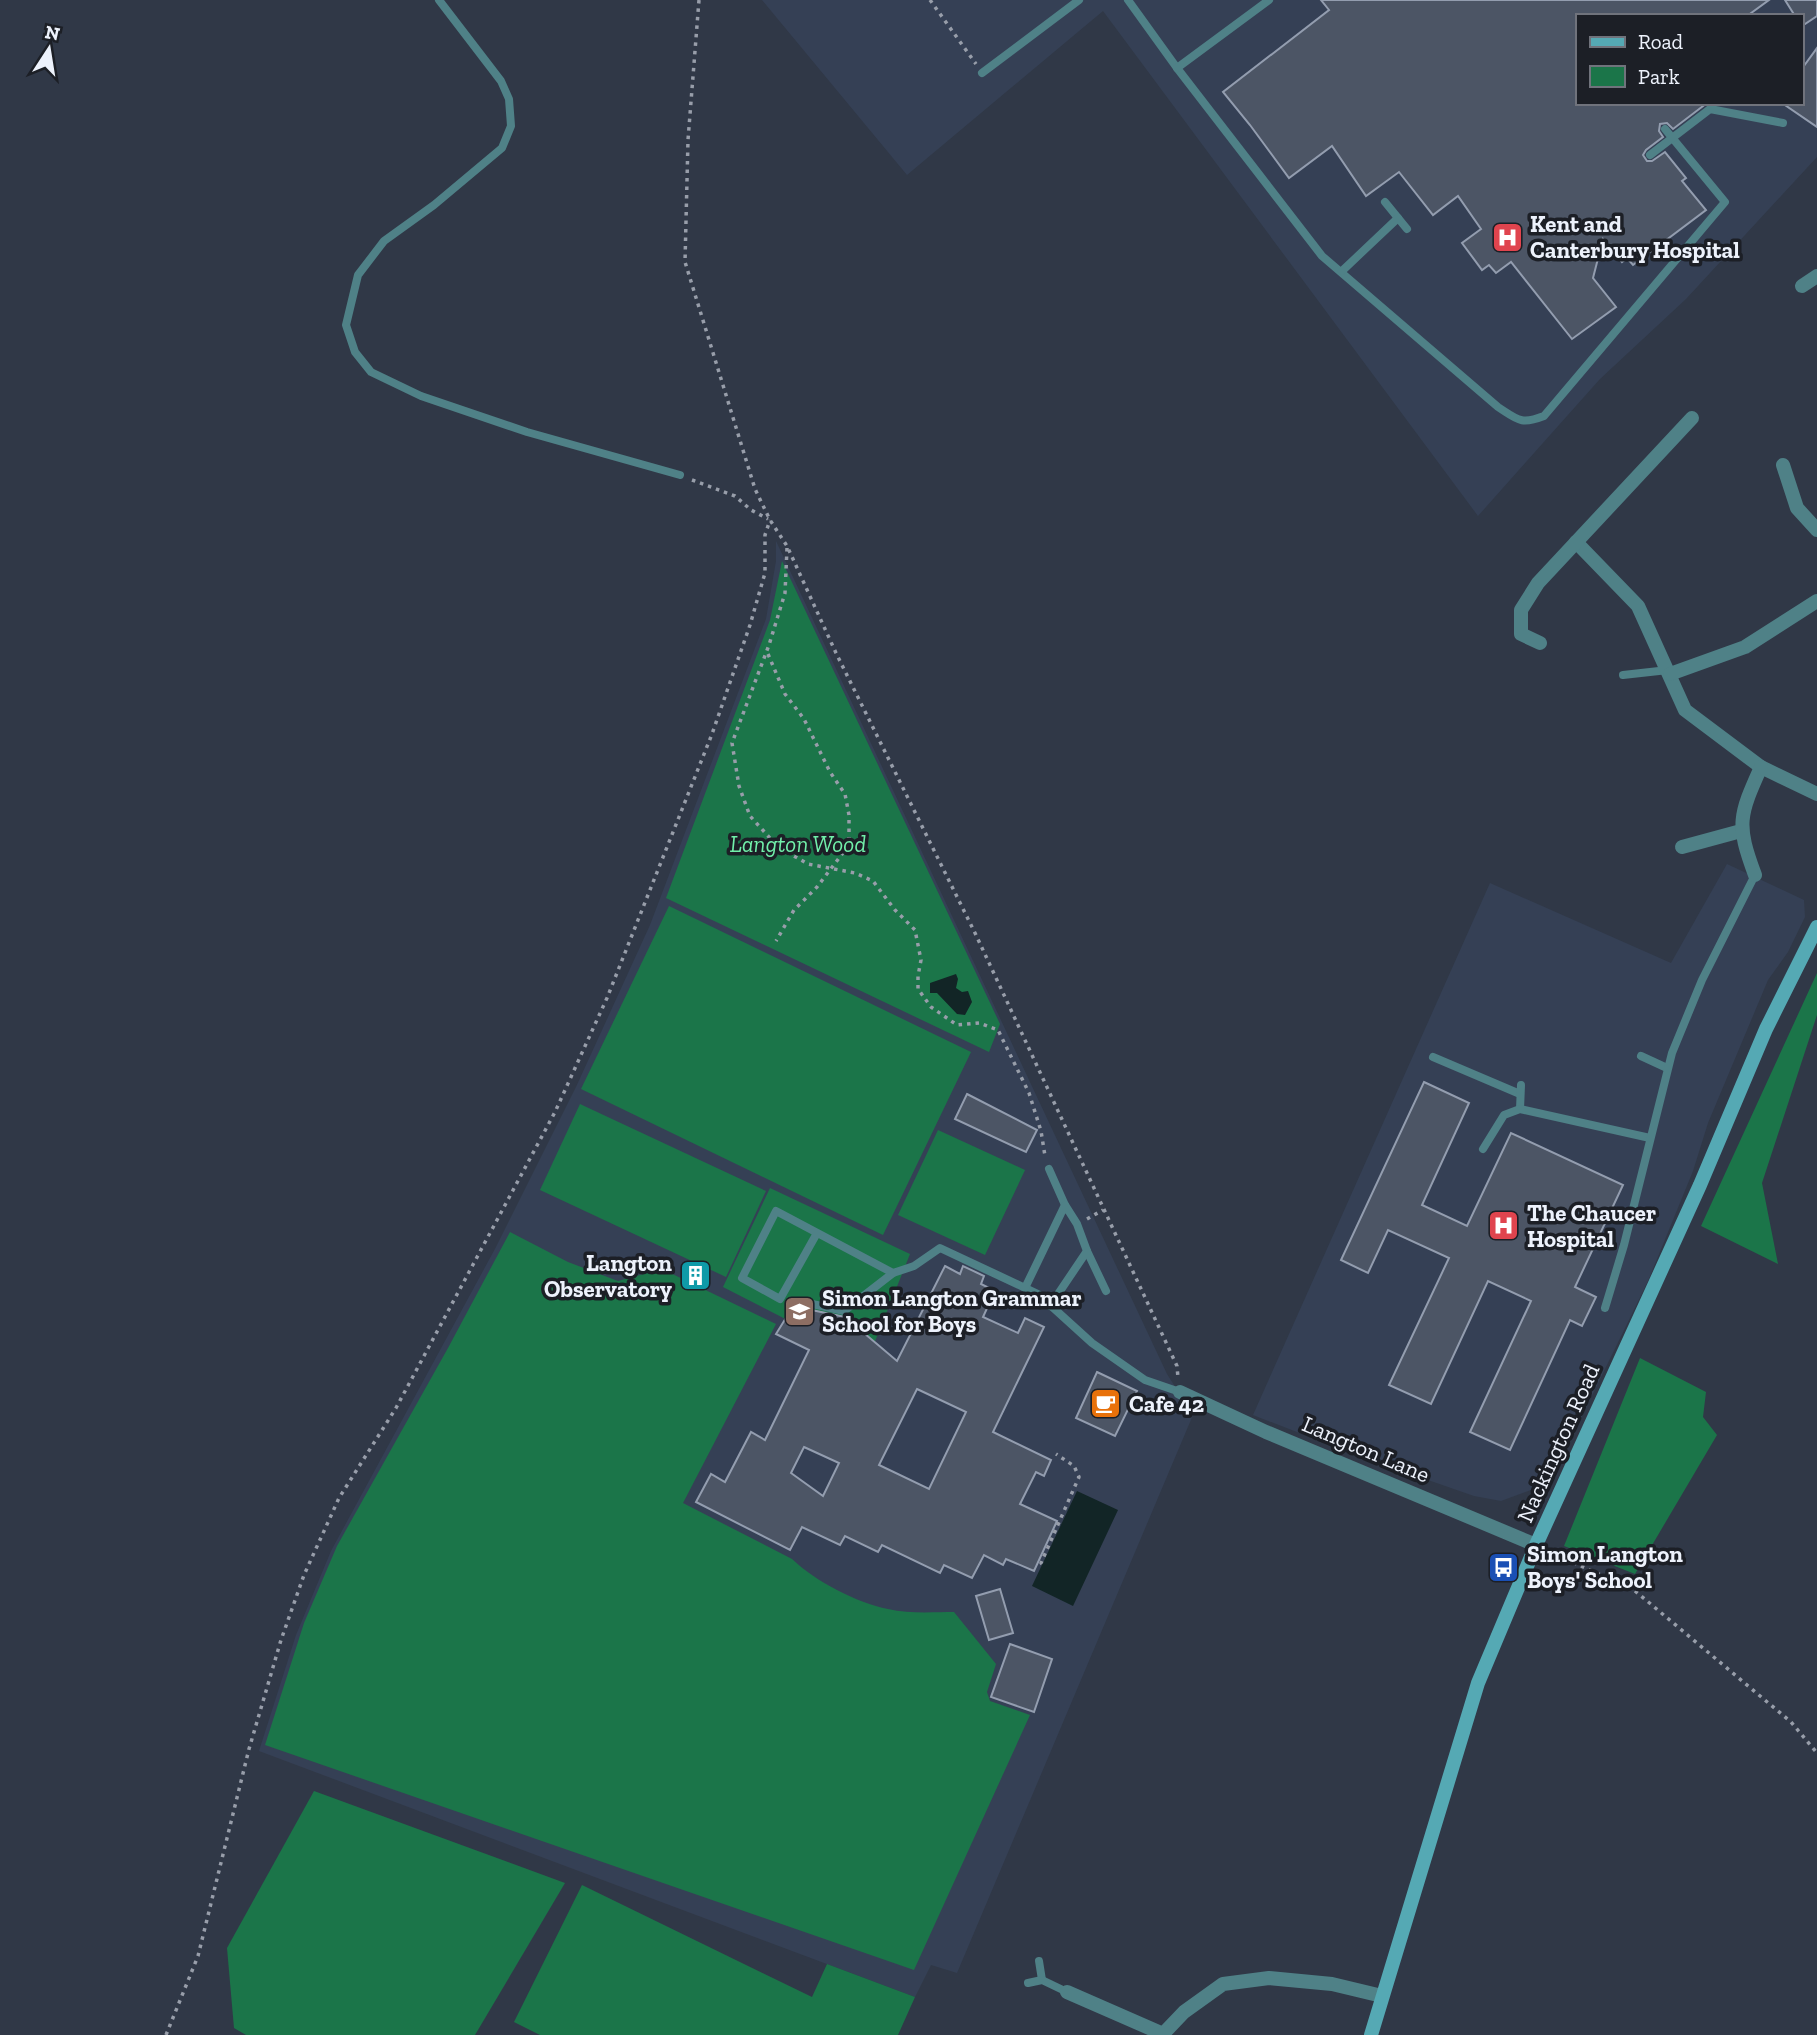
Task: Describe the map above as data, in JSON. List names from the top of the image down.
{
  "streets": {
    "main road": ["Nackington Road"],
    "street": ["Langton Lane"]
  },
  "crossings": [
    ["Nackington Road", "Langton Lane"]
  ],
  "parks": ["Langton Wood"],
  "places": {
    "hospital": ["Kent and Canterbury Hospital", "The Chaucer Hospital"],
    "building": ["Langton Observatory"],
    "school or university": ["Simon Langton Grammar School for Boys"],
    "cafe": ["Cafe 42"],
    "bus stop": ["Simon Langton Boys' School"]
  },
  "legend": ["Road", "Park"],
  "north": "top"
}
